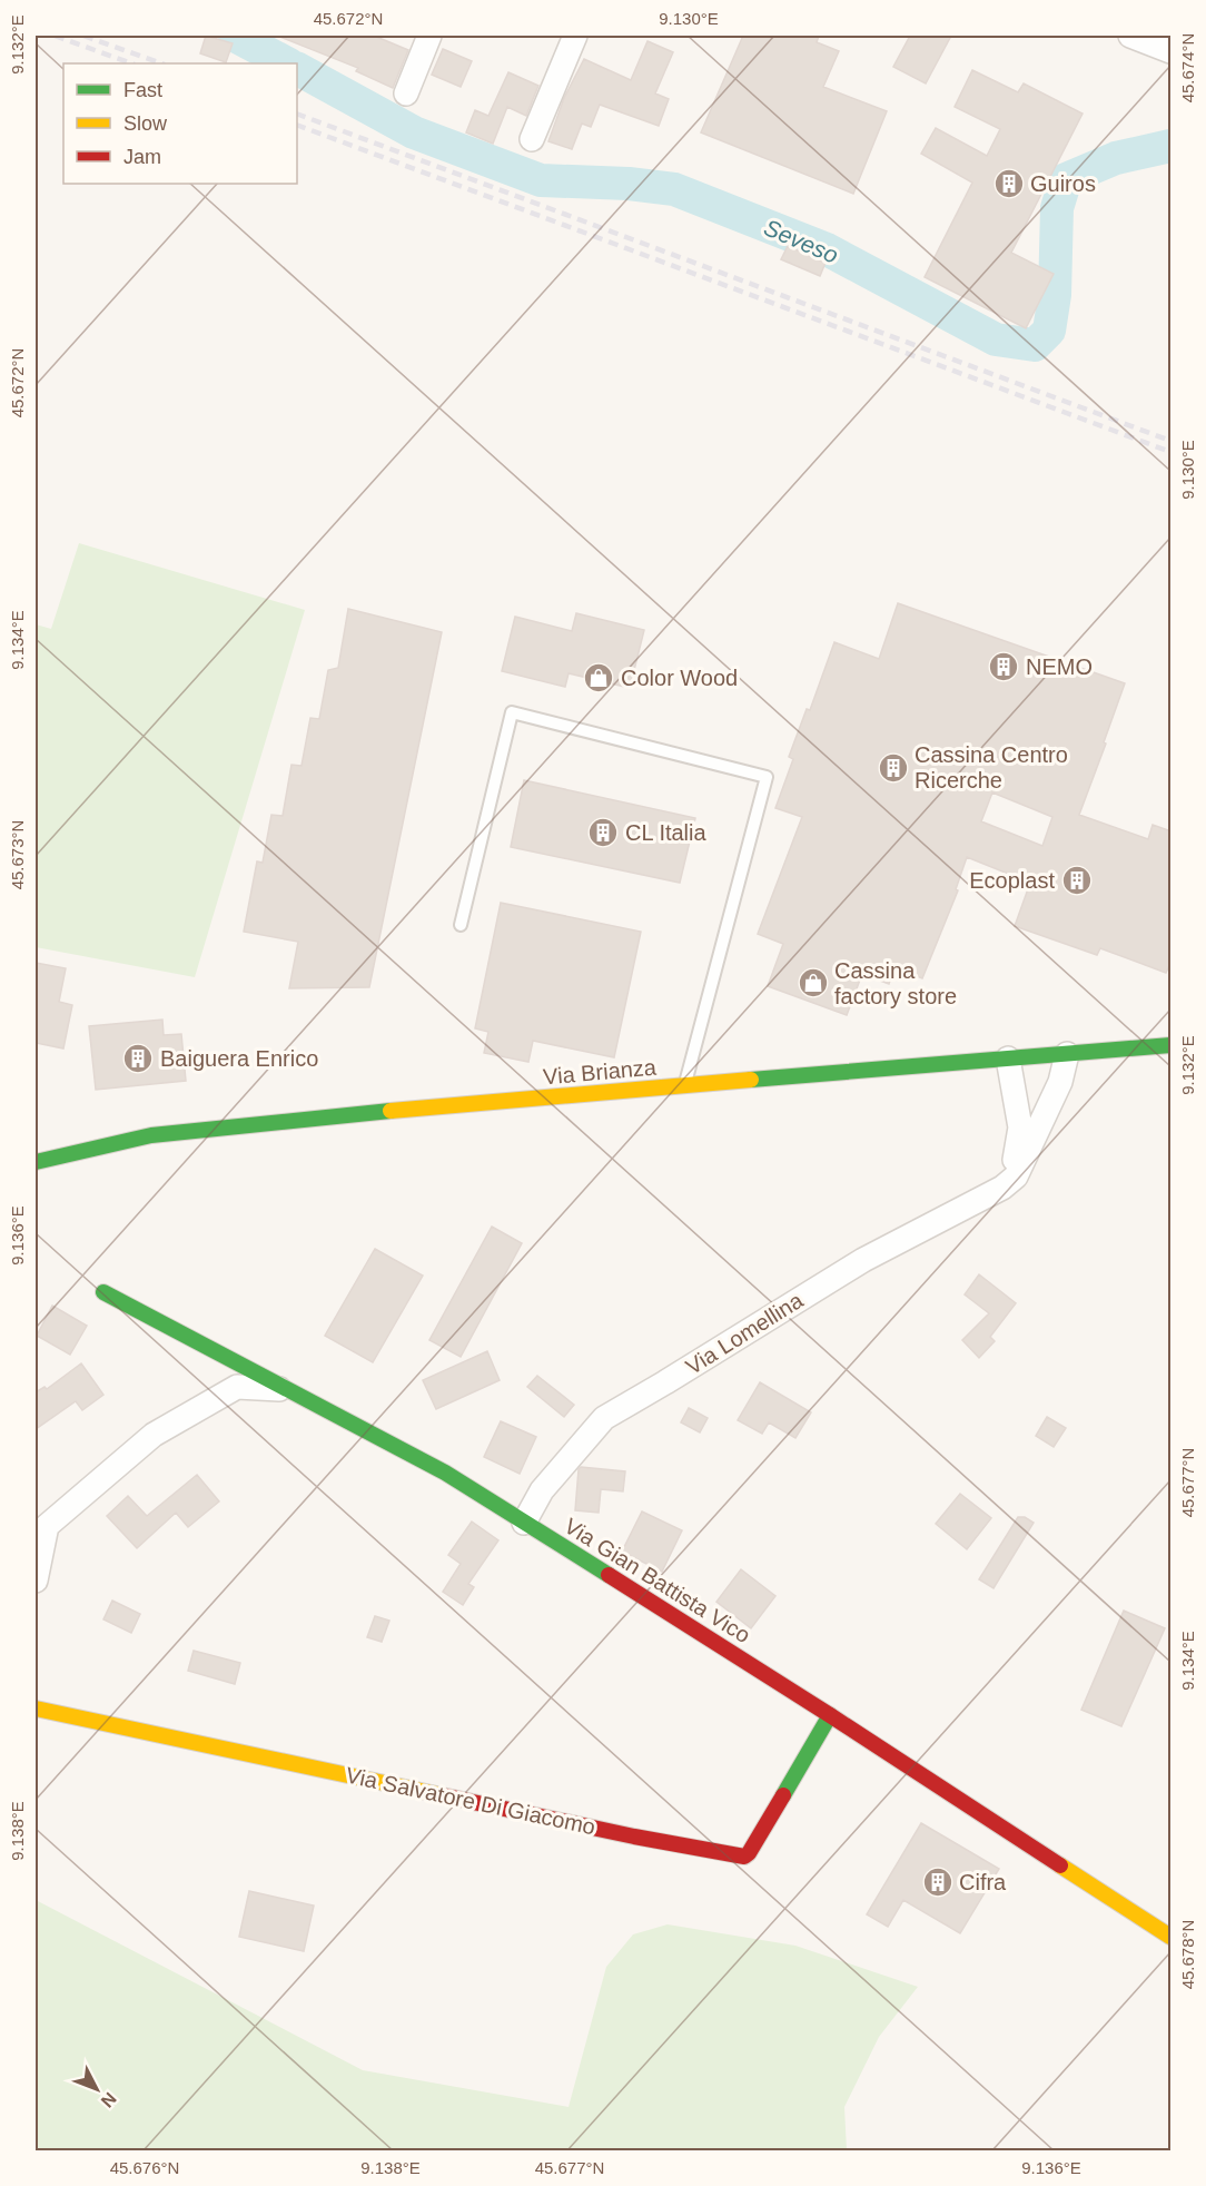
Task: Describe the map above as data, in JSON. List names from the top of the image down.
{
  "streets": {
    "street": [
      "Via Brianza",
      "Via Lomellina",
      "Via Gian Battista Vico",
      "Via Salvatore Di Giacomo"
    ]
  },
  "crossings": [
    ["Via Brianza", "Via Lomellina"],
    ["Via Lomellina", "Via Gian Battista Vico"],
    ["Via Gian Battista Vico", "Via Salvatore Di Giacomo"]
  ],
  "water": ["Seveso"],
  "places": {
    "building": [
      "Guiros",
      "NEMO",
      "Cassina Centro Ricerche",
      "CL Italia",
      "Ecoplast",
      "Baiguera Enrico",
      "Cifra"
    ],
    "shop": ["Color Wood", "Cassina factory store"]
  },
  "legend": ["Fast", "Slow", "Jam"],
  "north": "bottom right",
  "coordinates": [
    "45.672°N",
    "9.130°E",
    "9.132°E",
    "45.674°N",
    "9.134°E",
    "45.673°N",
    "9.136°E",
    "45.677°N",
    "9.138°E",
    "45.678°N",
    "45.676°N"
  ]
}
